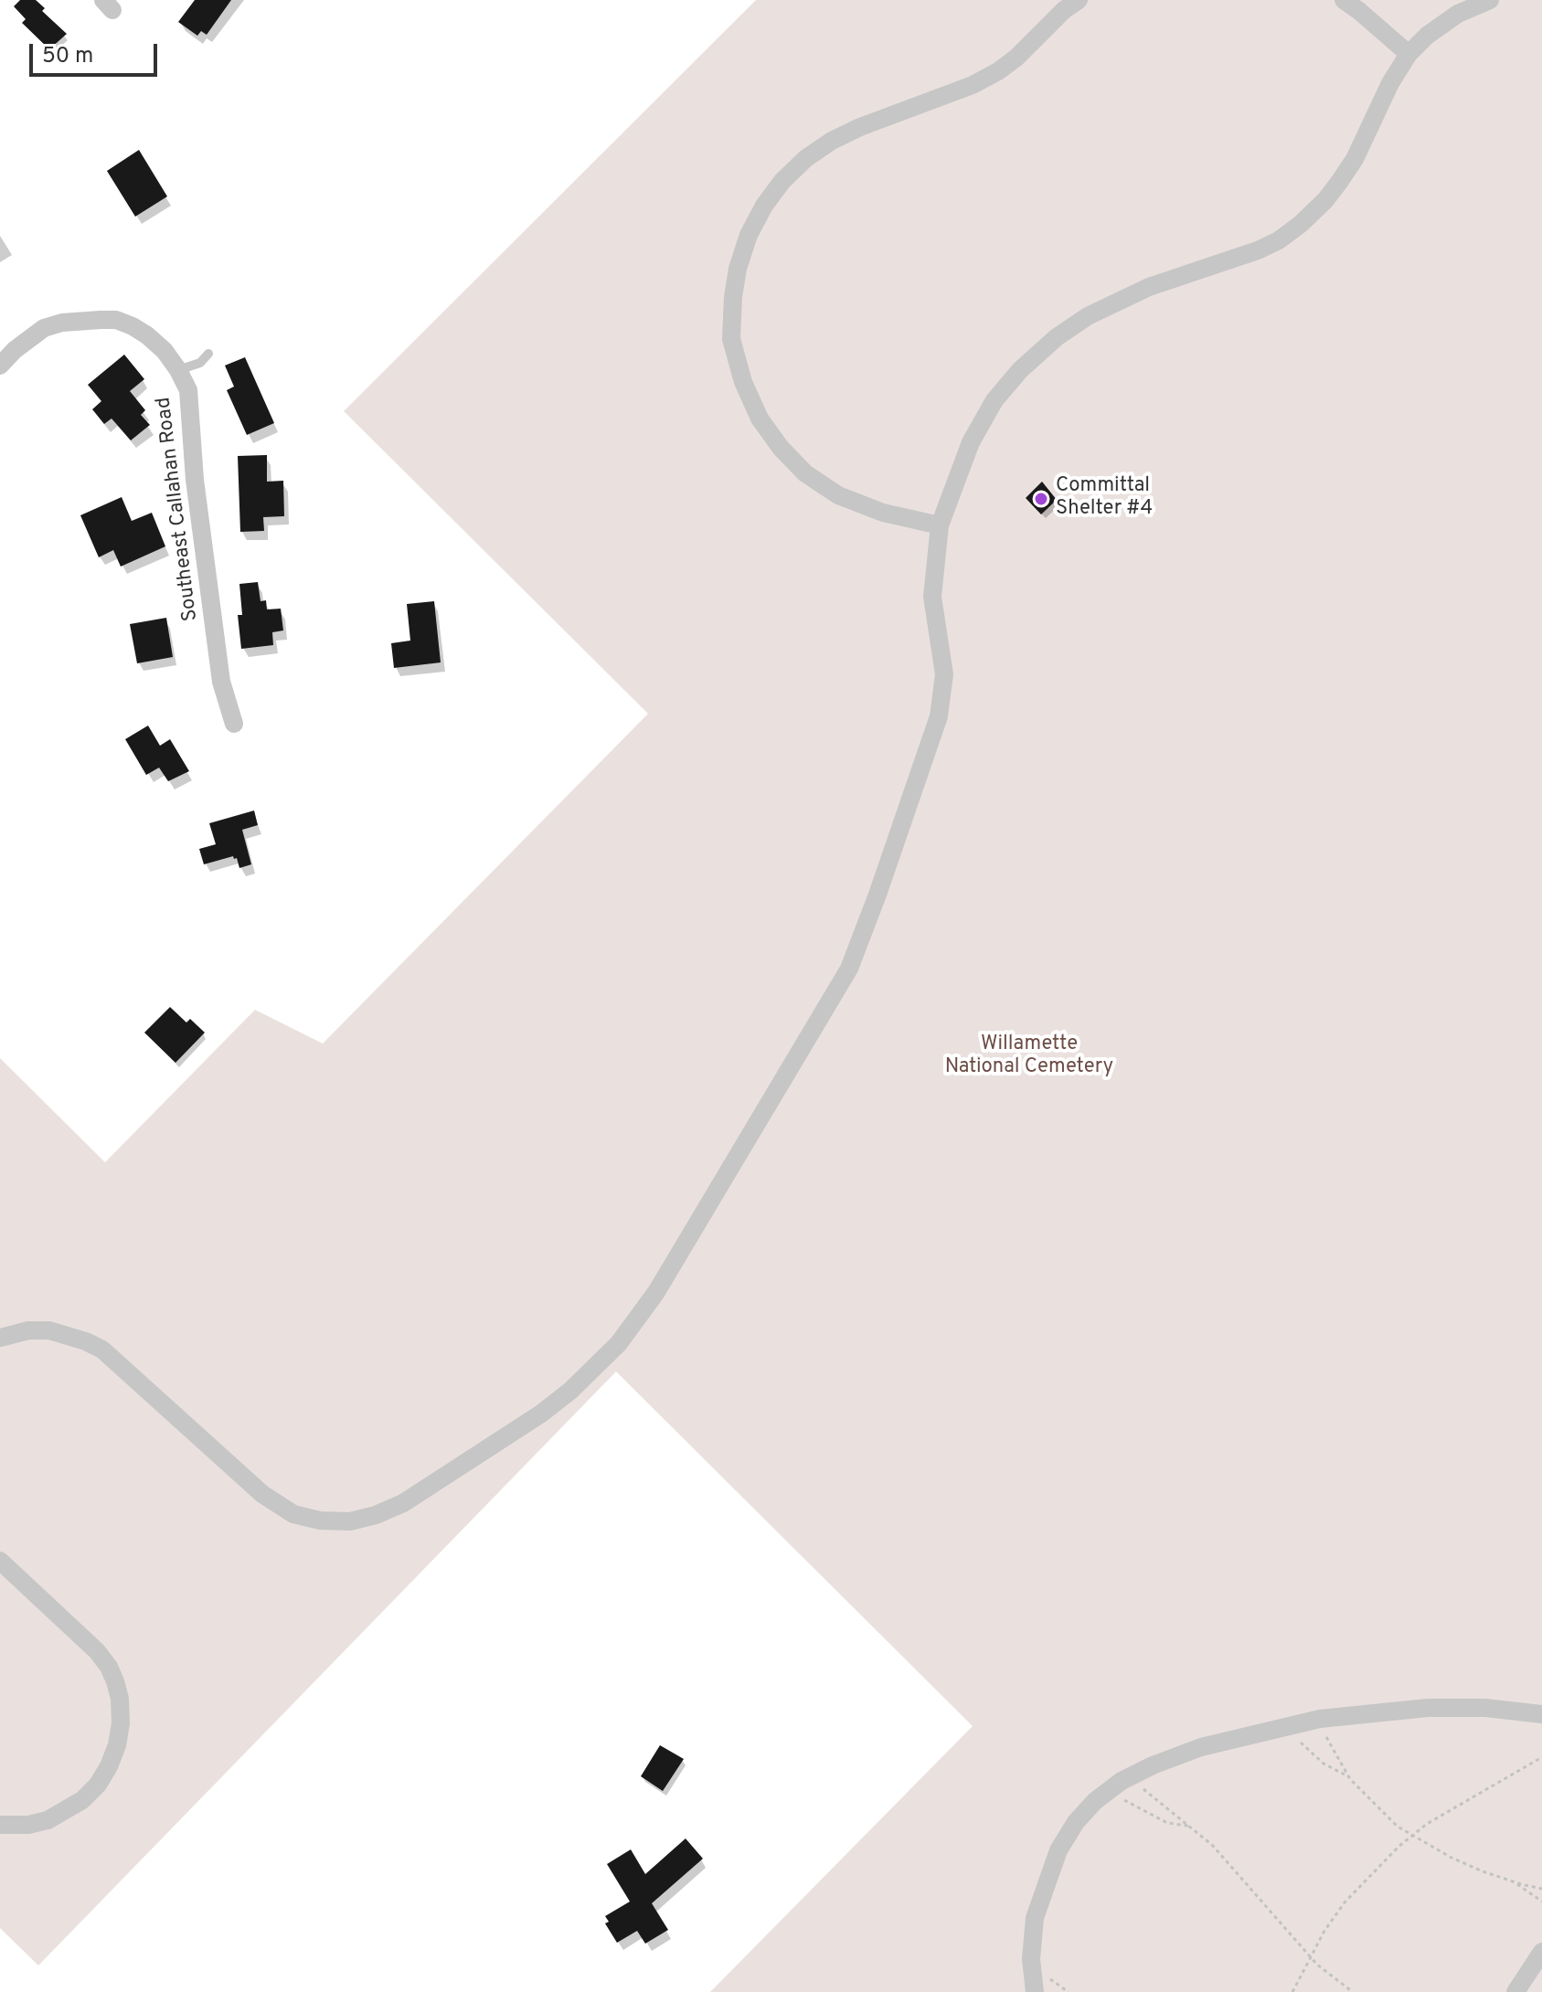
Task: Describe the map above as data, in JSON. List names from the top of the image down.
{
  "streets": {
    "street": ["Southeast Callahan Road"]
  },
  "parks": ["Willamette National Cemetery"],
  "places": ["Committal Shelter #4"],
  "scale_bar": "50 m"
}
